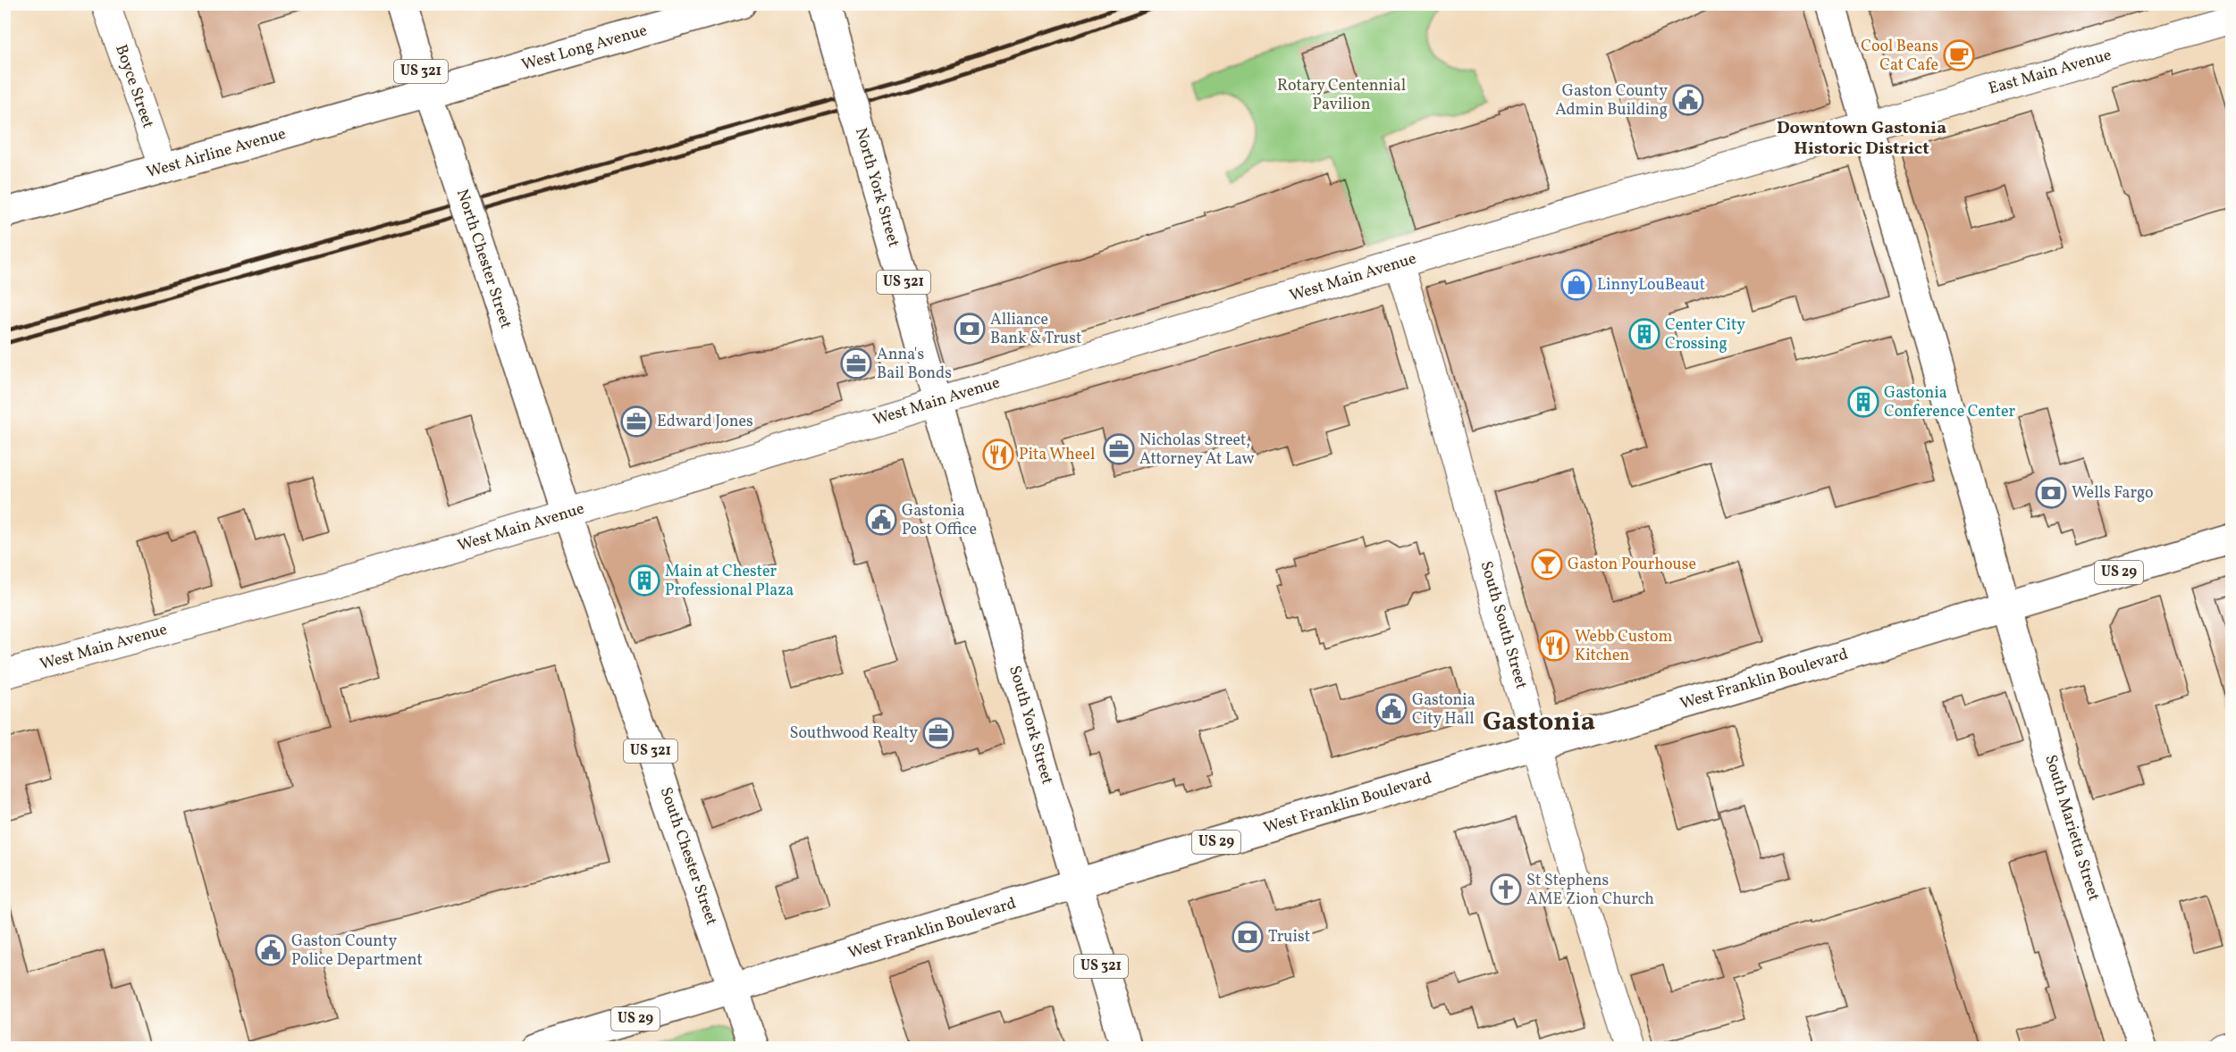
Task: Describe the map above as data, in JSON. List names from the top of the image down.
{
  "streets": {
    "main road": [
      "West Long Avenue",
      "US 321",
      "West Airline Avenue",
      "North York Street",
      "North Chester Street",
      "US 29",
      "West Franklin Boulevard",
      "South York Street",
      "South Marietta Street",
      "South Chester Street"
    ],
    "street": [
      "East Main Avenue",
      "Boyce Street",
      "West Main Avenue",
      "South South Street"
    ]
  },
  "crossings": [
    ["West Long Avenue", "West Airline Avenue"],
    ["West Long Avenue", "North Chester Street"],
    ["East Main Avenue", "West Main Avenue"],
    ["East Main Avenue", "South Marietta Street"],
    ["Boyce Street", "West Airline Avenue"],
    ["West Airline Avenue", "North Chester Street"],
    ["North York Street", "West Main Avenue"],
    ["North York Street", "South York Street"],
    ["North Chester Street", "West Main Avenue"],
    ["North Chester Street", "South Chester Street"],
    ["West Main Avenue", "South South Street"],
    ["West Main Avenue", "South York Street"],
    ["West Main Avenue", "South Marietta Street"],
    ["West Main Avenue", "South Chester Street"],
    ["US 29", "West Franklin Boulevard"],
    ["US 29", "South Marietta Street"],
    ["South South Street", "West Franklin Boulevard"],
    ["West Franklin Boulevard", "South York Street"],
    ["West Franklin Boulevard", "South Marietta Street"],
    ["West Franklin Boulevard", "South Chester Street"]
  ],
  "districts": ["Downtown Gastonia Historic District", "Gastonia"],
  "parks": ["Rotary Centennial Pavilion"],
  "places": {
    "cafe": ["Cool Beans Cat Cafe"],
    "public building": [
      "Gaston County Admin Building",
      "Gastonia Post Office",
      "Gastonia City Hall",
      "Gaston County Police Department"
    ],
    "shop": ["LinnyLouBeaut"],
    "bank": ["Alliance Bank & Trust", "Wells Fargo", "Truist"],
    "building": ["Center City Crossing", "Gastonia Conference Center", "Main at Chester Professional Plaza"],
    "office": [
      "Anna's Bail Bonds",
      "Edward Jones",
      "Nicholas Street, Attorney At Law",
      "Southwood Realty"
    ],
    "restaurant": ["Pita Wheel", "Webb Custom Kitchen"],
    "bar": ["Gaston Pourhouse"],
    "church": ["St Stephens AME Zion Church"]
  }
}
